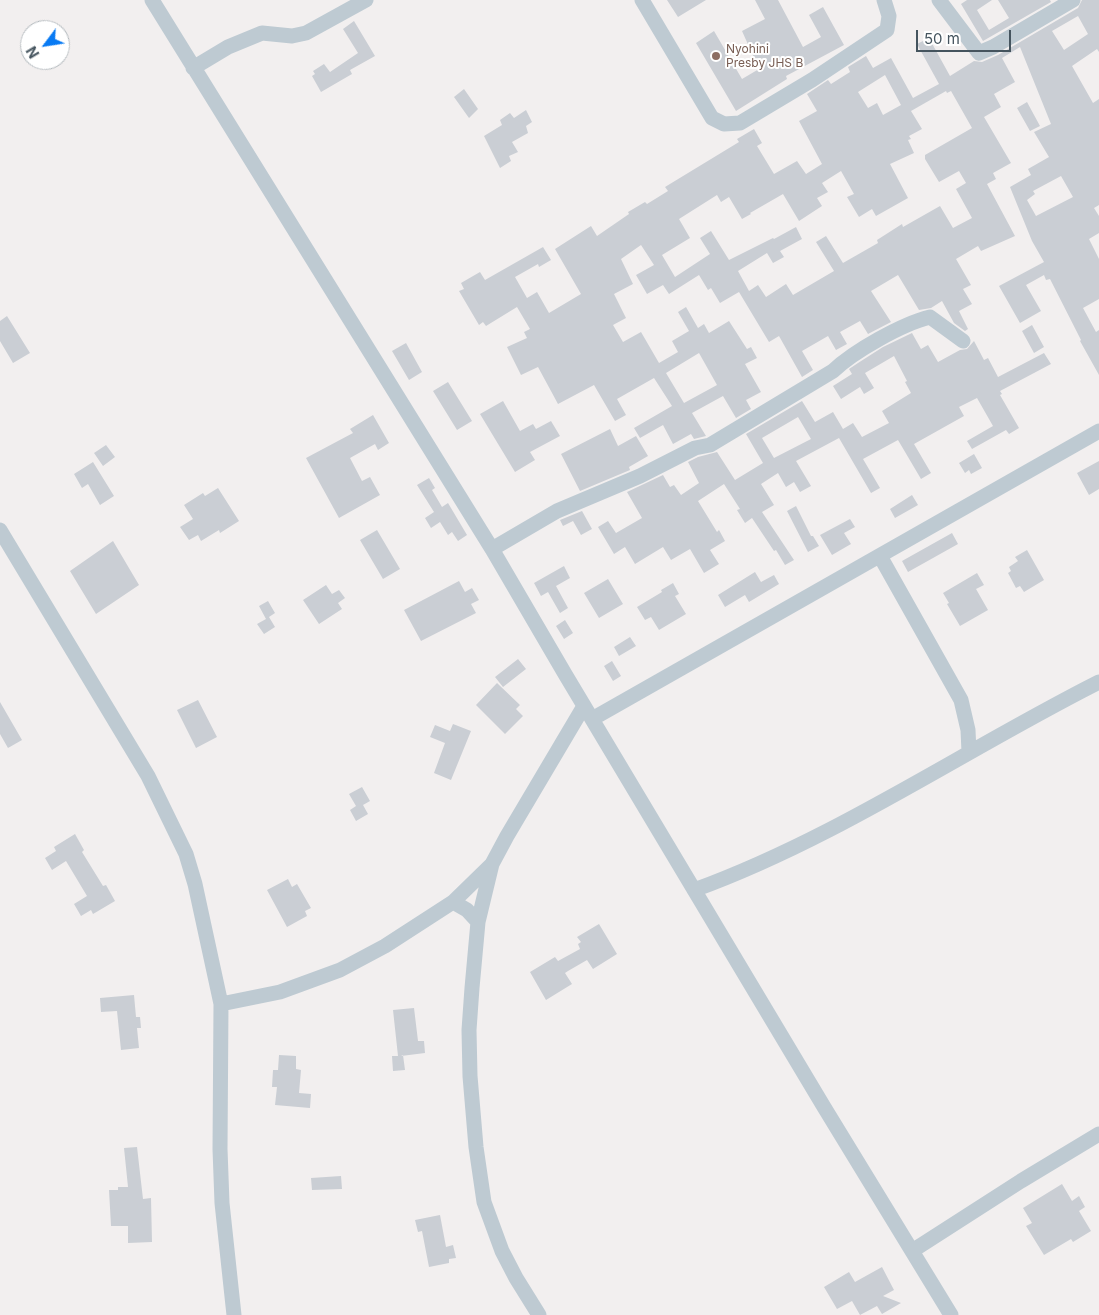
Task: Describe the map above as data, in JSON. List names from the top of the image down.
{
  "places": ["Nyohini Presby JHS B"],
  "scale_bar": "50 m",
  "north": "bottom left"
}
